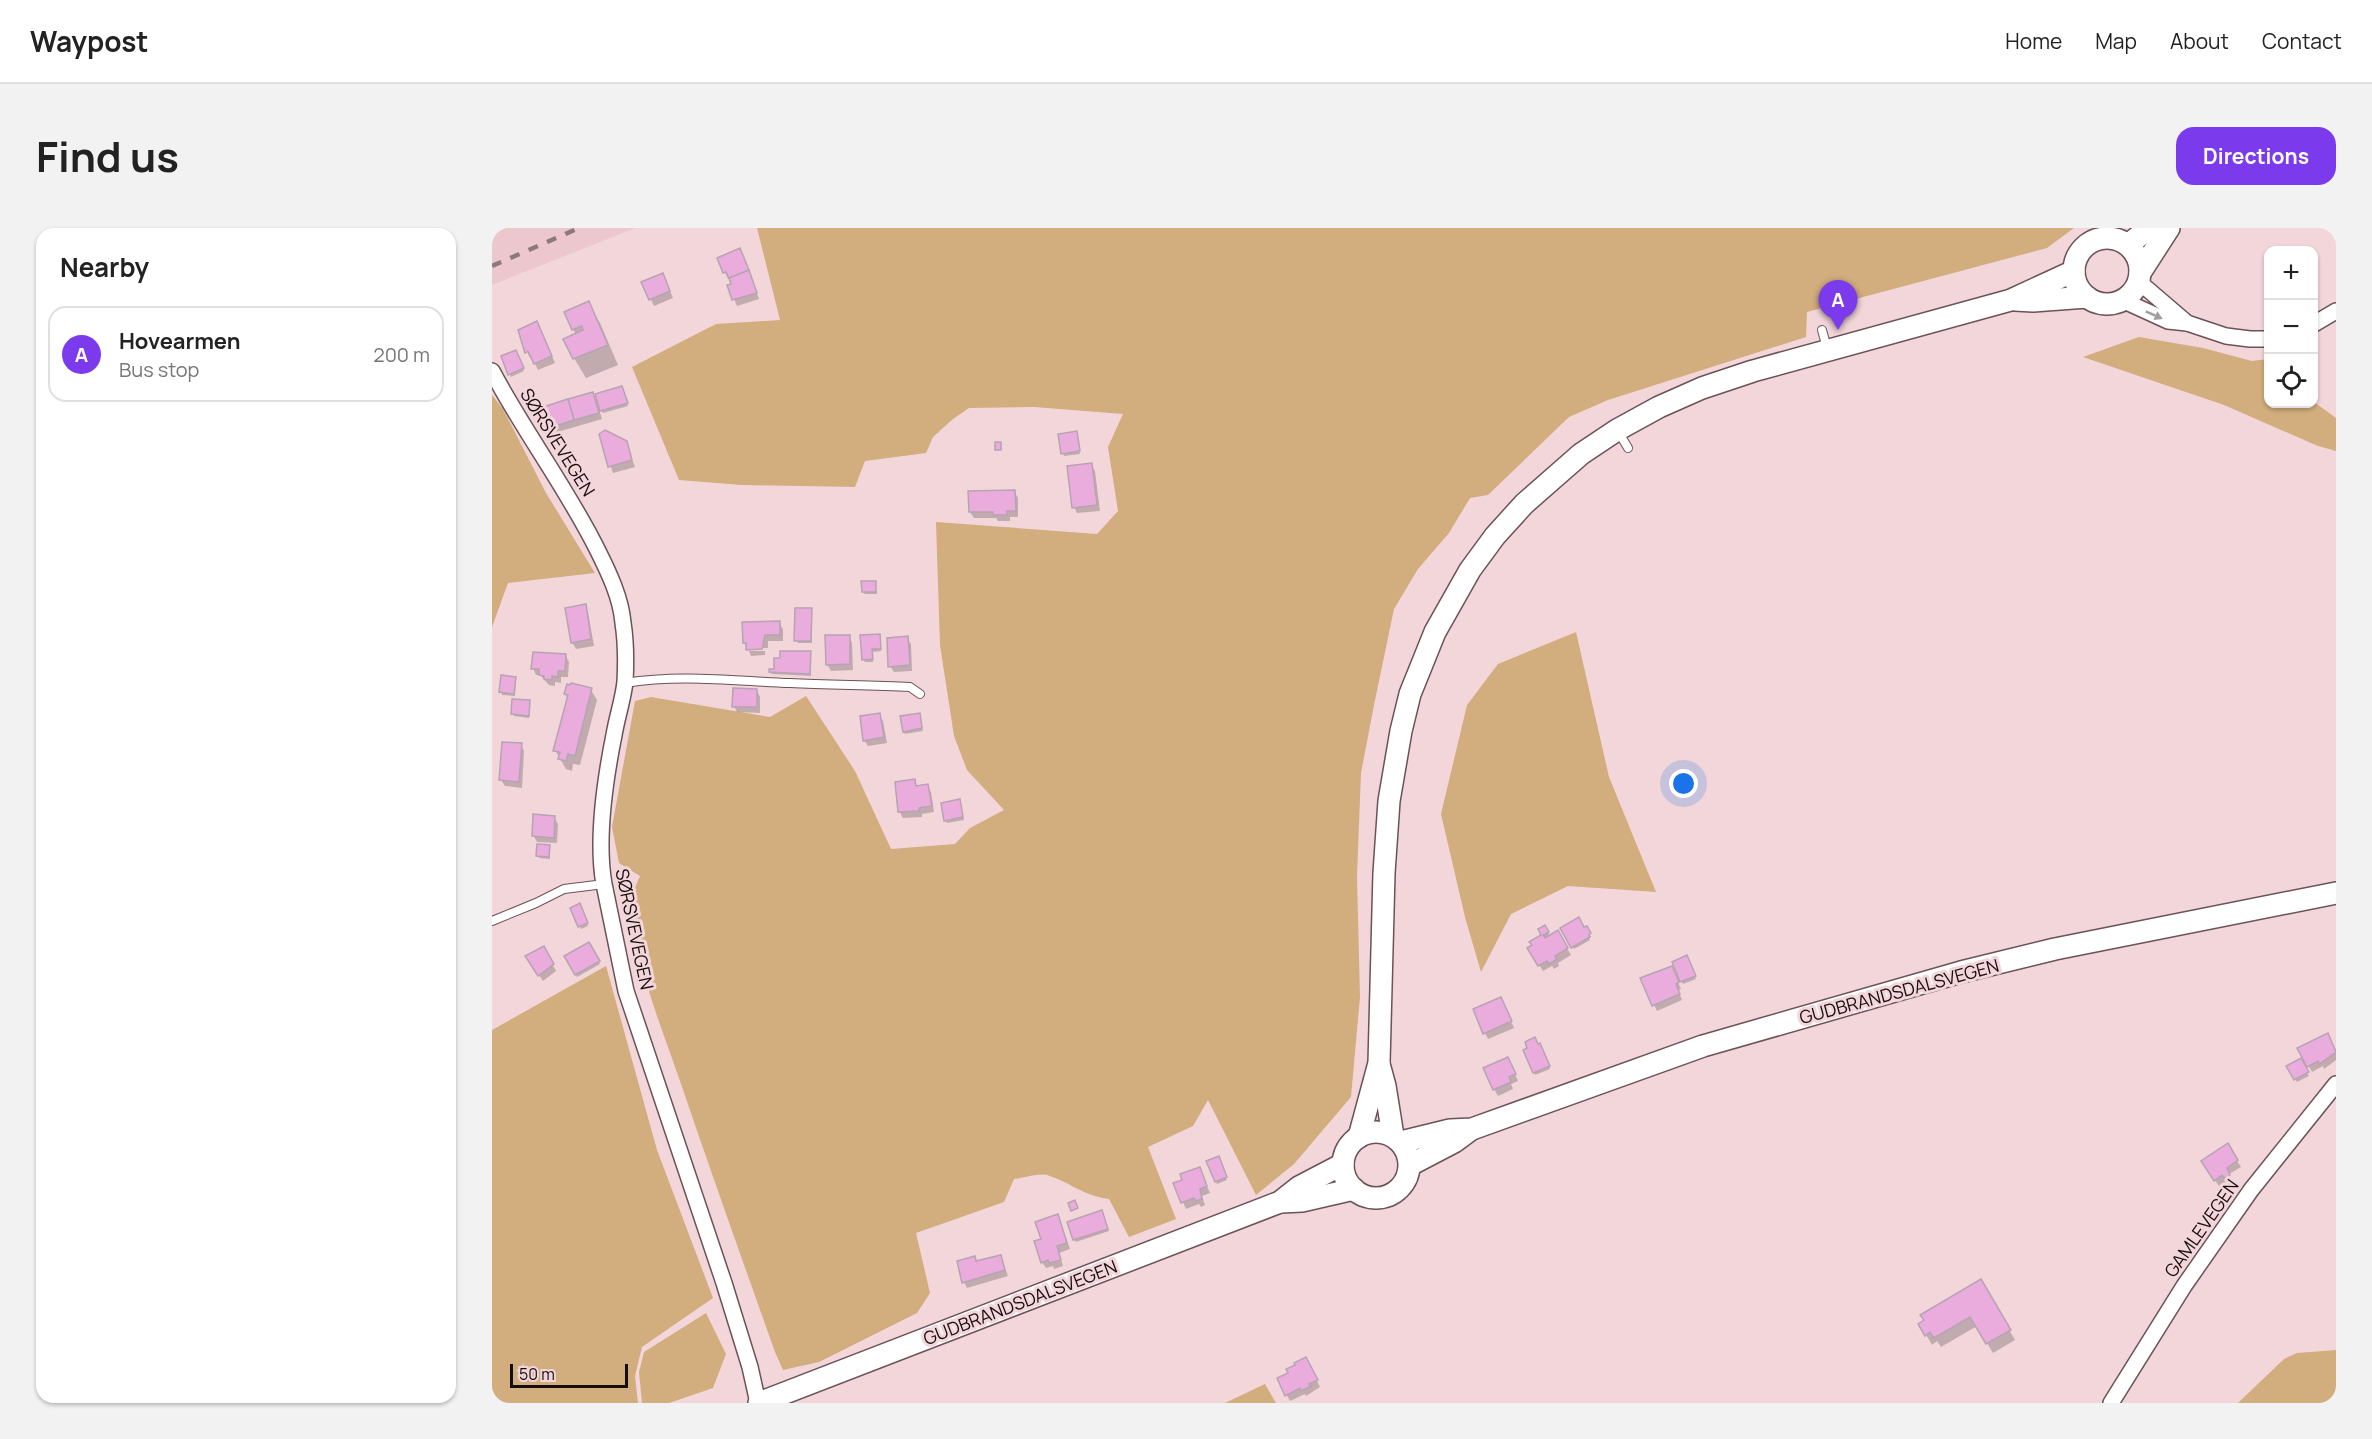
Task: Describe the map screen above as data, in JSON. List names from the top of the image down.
{
  "streets": {
    "main road": ["GUDBRANDSDALSVEGEN"],
    "street": ["SØRSVEVEGEN", "GAMLEVEGEN"]
  },
  "crossings": [
    ["SØRSVEVEGEN", "GUDBRANDSDALSVEGEN"]
  ],
  "scale_bar": "50 m",
  "page": {
    "header": "Waypost",
    "nav": [
      "Home",
      "Map",
      "About",
      "Contact"
    ],
    "title": "Find us",
    "buttons": "Directions",
    "heading": "Nearby",
    "map_buttons": ["+", "−"],
    "pins": "A",
    "list": [
      {
        "mark": "A",
        "name": "Hovearmen",
        "note": "Bus stop",
        "value": "200 m"
      }
    ],
    "scale": "50 m"
  }
}
